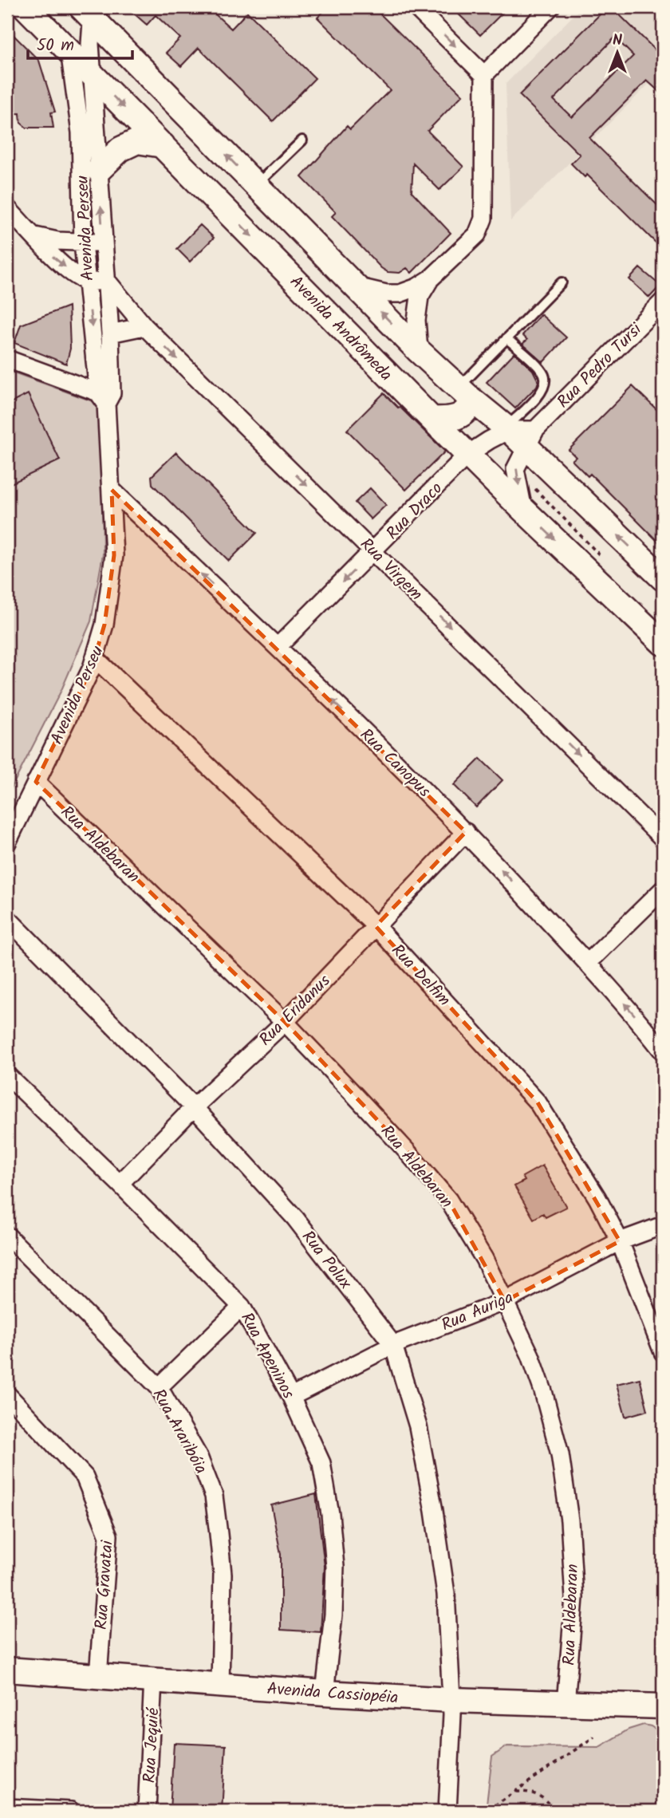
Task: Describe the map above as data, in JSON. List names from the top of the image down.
{
  "streets": {
    "main road": ["Avenida Andrômeda", "Avenida Cassiopéia"],
    "street": [
      "Avenida Perseu",
      "Rua Pedro Tursi",
      "Rua Draco",
      "Rua Virgem",
      "Rua Canopus",
      "Rua Aldebaran",
      "Rua Delfim",
      "Rua Eridanus",
      "Rua Polux",
      "Rua Auriga",
      "Rua Apeninos",
      "Rua Araribóia",
      "Rua Gravatai",
      "Rua Jequié"
    ]
  },
  "crossings": [
    ["Avenida Perseu", "Avenida Andrômeda"],
    ["Avenida Perseu", "Rua Virgem"],
    ["Avenida Perseu", "Rua Canopus"],
    ["Avenida Perseu", "Rua Aldebaran"],
    ["Avenida Perseu", "Rua Delfim"],
    ["Avenida Andrômeda", "Rua Draco"],
    ["Rua Draco", "Rua Virgem"],
    ["Rua Draco", "Rua Canopus"],
    ["Rua Canopus", "Rua Eridanus"],
    ["Rua Aldebaran", "Rua Eridanus"],
    ["Rua Aldebaran", "Rua Auriga"],
    ["Rua Aldebaran", "Avenida Cassiopéia"],
    ["Rua Delfim", "Rua Eridanus"],
    ["Rua Delfim", "Rua Auriga"],
    ["Rua Eridanus", "Rua Polux"],
    ["Rua Eridanus", "Rua Apeninos"],
    ["Rua Polux", "Rua Auriga"],
    ["Rua Polux", "Avenida Cassiopéia"],
    ["Rua Auriga", "Rua Apeninos"],
    ["Rua Apeninos", "Avenida Cassiopéia"],
    ["Rua Araribóia", "Avenida Cassiopéia"],
    ["Rua Gravatai", "Avenida Cassiopéia"],
    ["Avenida Cassiopéia", "Rua Jequié"]
  ],
  "one_way": ["Rua Draco", "Rua Virgem", "Rua Canopus"],
  "scale_bar": "50 m",
  "north": "top"
}
